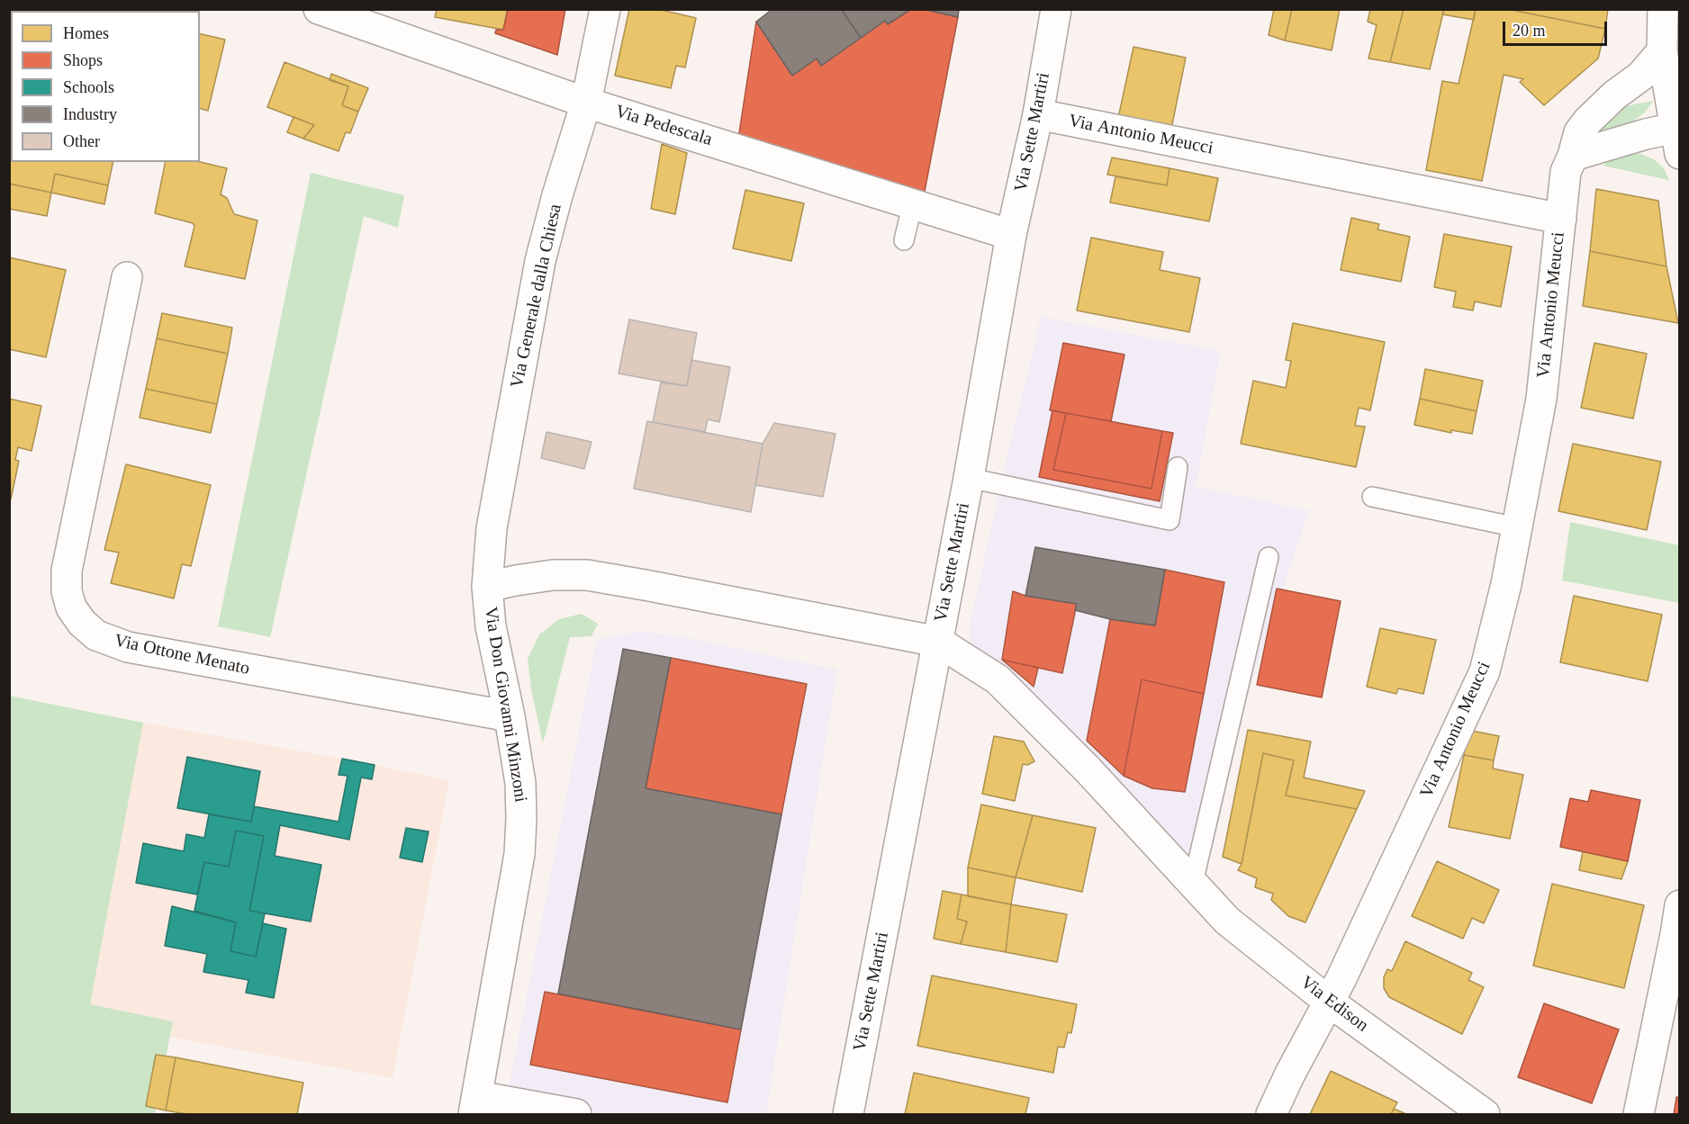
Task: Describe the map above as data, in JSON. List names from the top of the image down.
{
  "streets": {
    "street": [
      "Via Pedescala",
      "Via Sette Martiri",
      "Via Antonio Meucci",
      "Via Generale dalla Chiesa",
      "Via Ottone Menato",
      "Via Don Giovanni Minzoni",
      "Via Edison"
    ]
  },
  "crossings": [
    ["Via Pedescala", "Via Sette Martiri"],
    ["Via Pedescala", "Via Generale dalla Chiesa"],
    ["Via Sette Martiri", "Via Antonio Meucci"],
    ["Via Sette Martiri", "Via Don Giovanni Minzoni"],
    ["Via Sette Martiri", "Via Edison"],
    ["Via Antonio Meucci", "Via Edison"],
    ["Via Generale dalla Chiesa", "Via Don Giovanni Minzoni"],
    ["Via Ottone Menato", "Via Don Giovanni Minzoni"],
    ["Via Don Giovanni Minzoni", "Via Edison"]
  ],
  "legend": [
    "Homes",
    "Shops",
    "Schools",
    "Industry",
    "Other"
  ],
  "scale_bar": "20 m"
}
